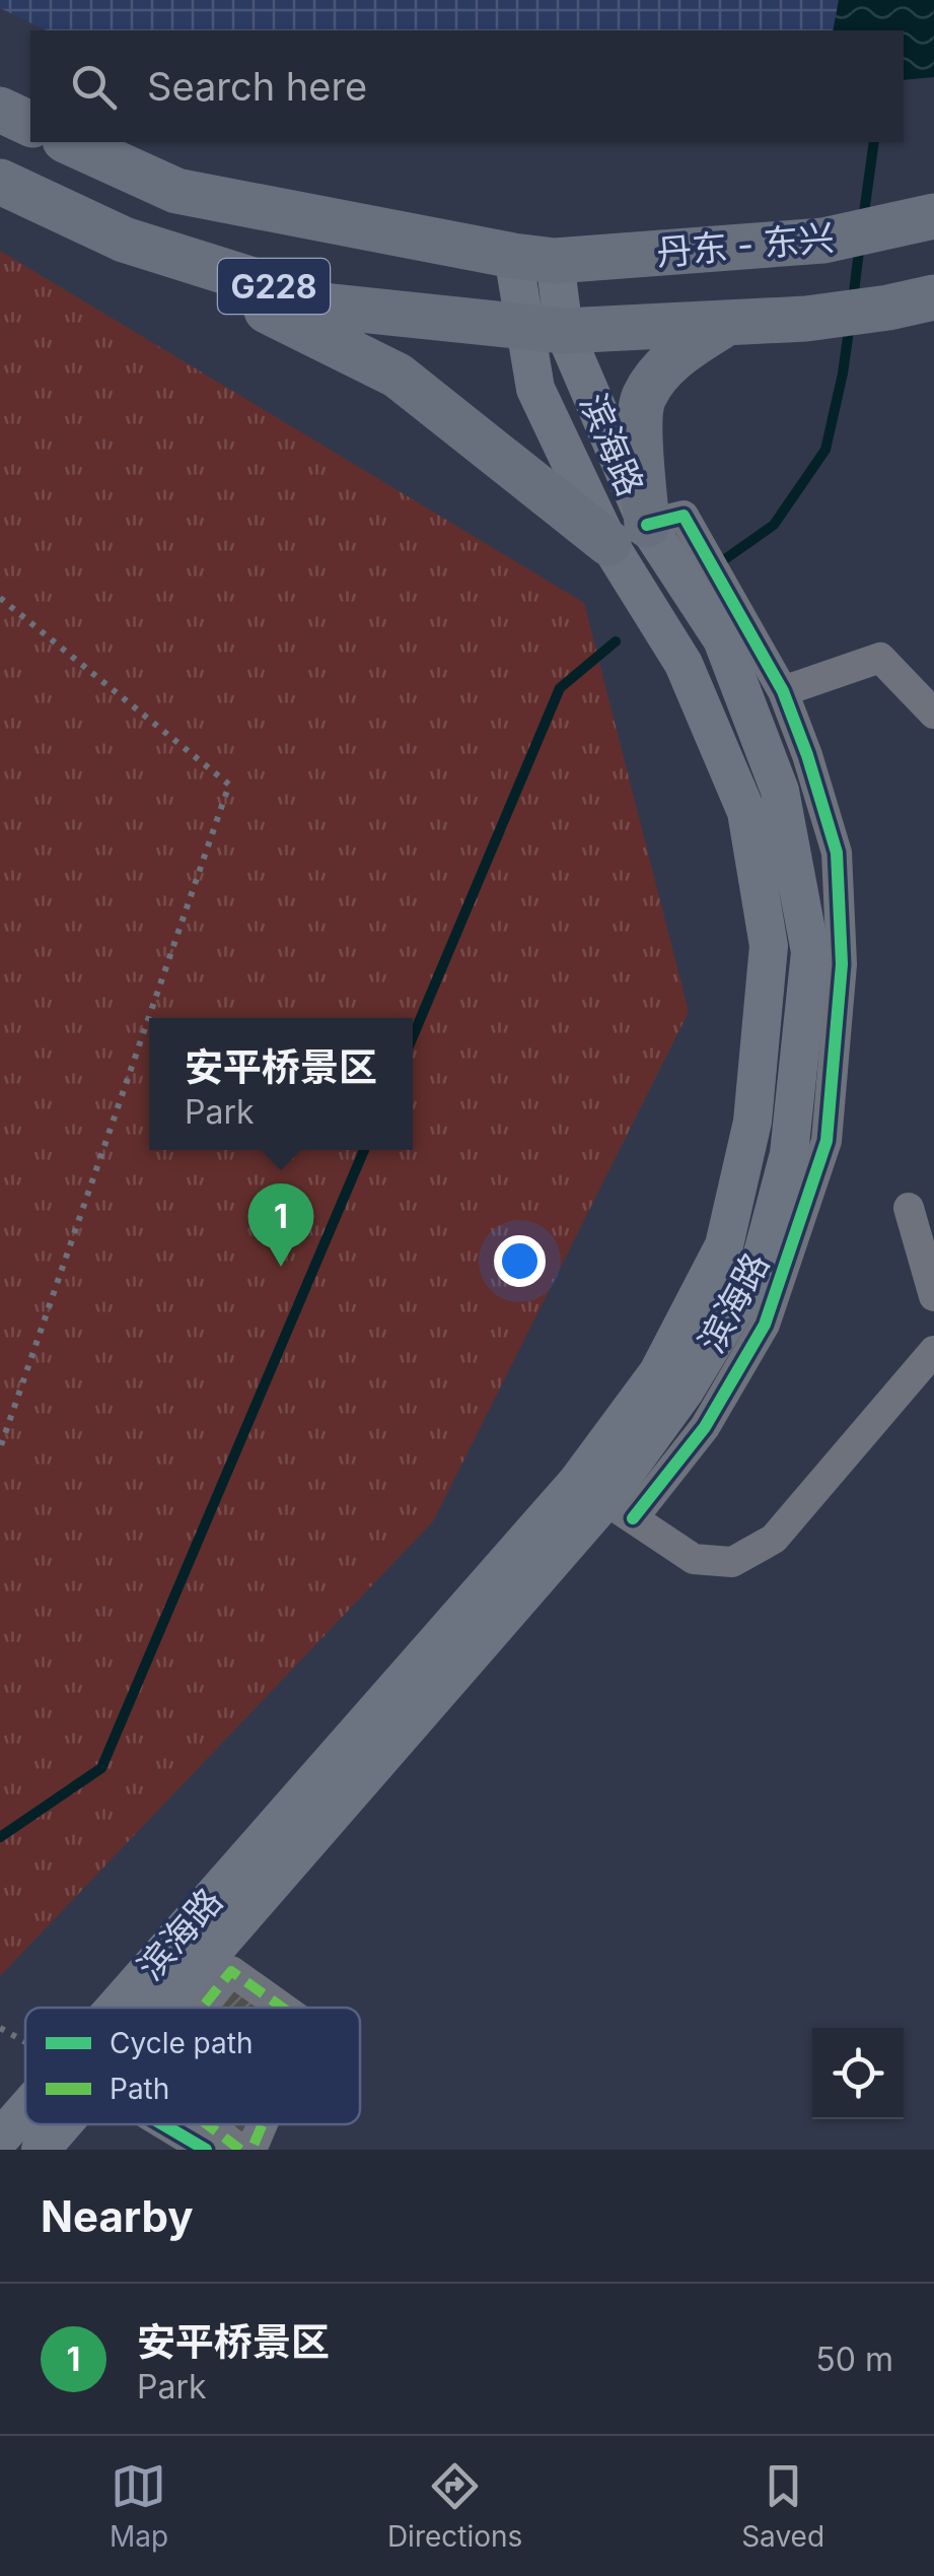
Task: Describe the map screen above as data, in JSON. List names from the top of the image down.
{
  "streets": {
    "highway": ["丹东 - 东兴", "G228"],
    "main road": ["滨海路"]
  },
  "crossings": [
    ["丹东 - 东兴", "G228"],
    ["丹东 - 东兴", "滨海路"],
    ["G228", "滨海路"]
  ],
  "legend": ["Cycle path", "Path"],
  "page": {
    "search": "Search here",
    "popup": ["安平桥景区", "Park"],
    "pins": "1",
    "heading": "Nearby",
    "list": [
      {
        "mark": "1",
        "name": "安平桥景区",
        "note": "Park",
        "value": "50 m"
      }
    ],
    "nav": ["Map", "Directions", "Saved"]
  }
}
